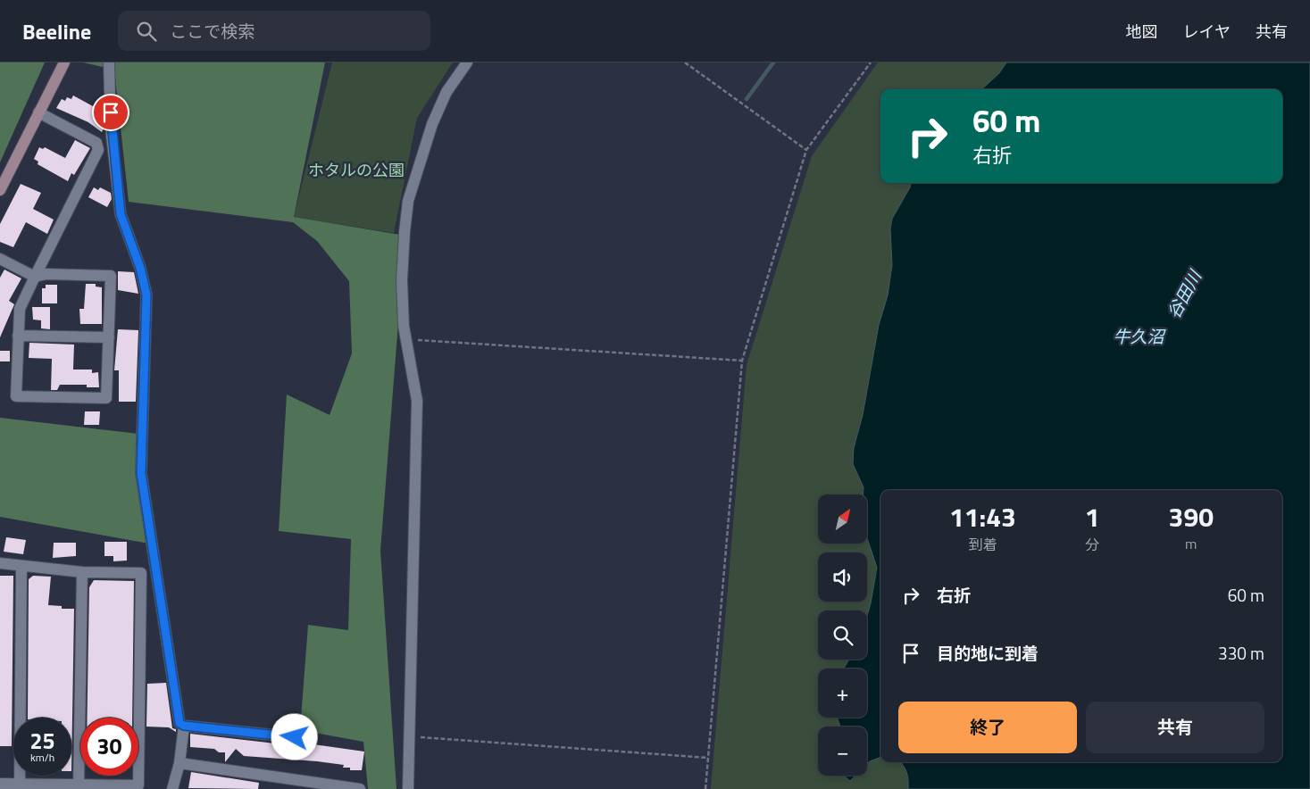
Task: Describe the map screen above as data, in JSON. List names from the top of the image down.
{
  "water": ["谷田川", "牛久沼"],
  "parks": ["ホタルの公園"],
  "north": "top right",
  "page": {
    "header": "Beeline",
    "search": "ここで検索",
    "nav": ["地図", "レイヤ", "共有"],
    "turn": ["60 m", "右折"],
    "eta": [
      "11:43",
      "到着",
      "1",
      "分",
      "390",
      "m"
    ],
    "map_buttons": ["+", "−"],
    "list": [
      {
        "name": "右折",
        "value": "60 m"
      },
      {
        "name": "目的地に到着",
        "value": "330 m"
      }
    ],
    "buttons": ["終了", "共有"],
    "speed": "25 km/h",
    "limit": "30"
  }
}
